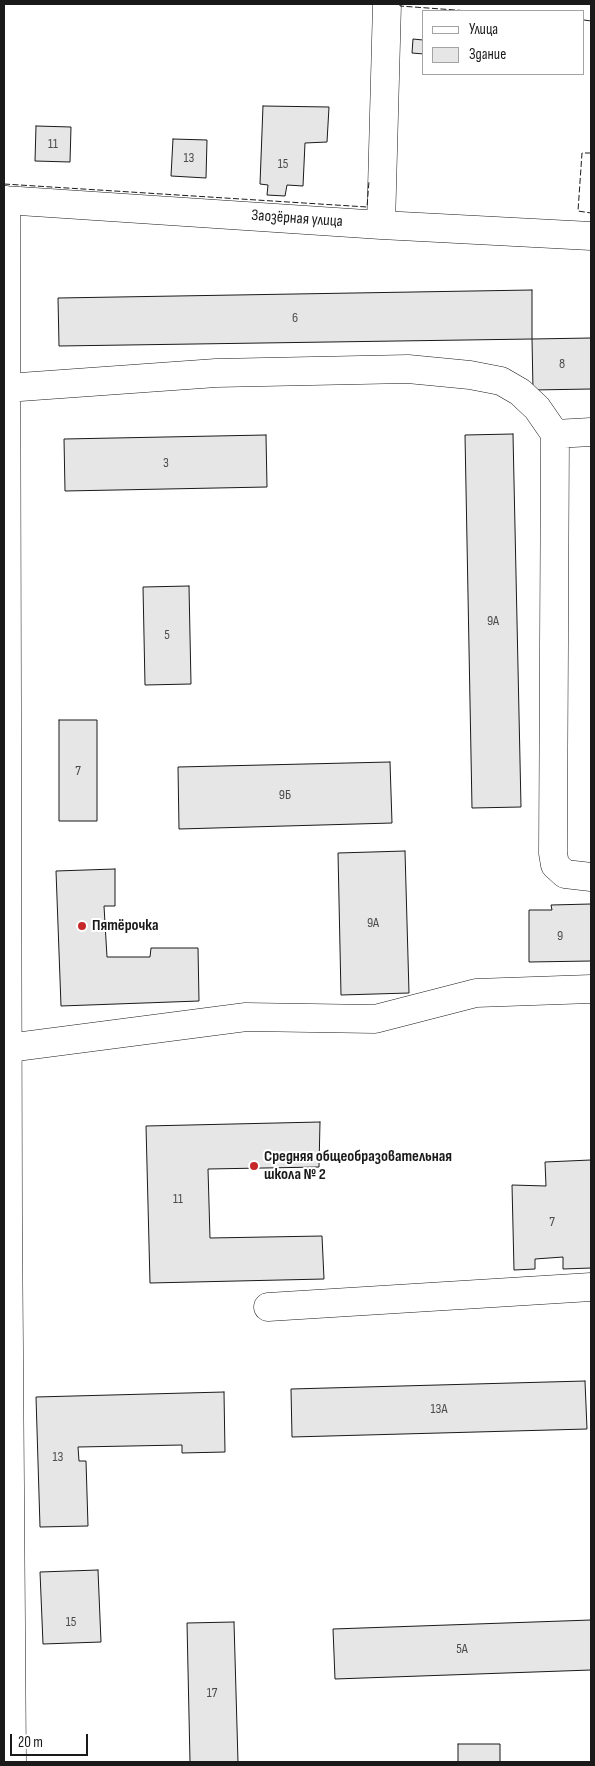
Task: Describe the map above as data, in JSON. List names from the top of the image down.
{
  "streets": {
    "street": ["Заозёрная улица"]
  },
  "places": ["Пятёрочка", "Средняя общеобразовательная школа № 2"],
  "house_numbers": [
    "11",
    "13",
    "15",
    "6",
    "8",
    "3",
    "9А",
    "5",
    "7",
    "9Б",
    "9А",
    "9",
    "11",
    "7",
    "13А",
    "13",
    "15",
    "5А",
    "17"
  ],
  "legend": ["Улица", "Здание"],
  "scale_bar": "20 m"
}
